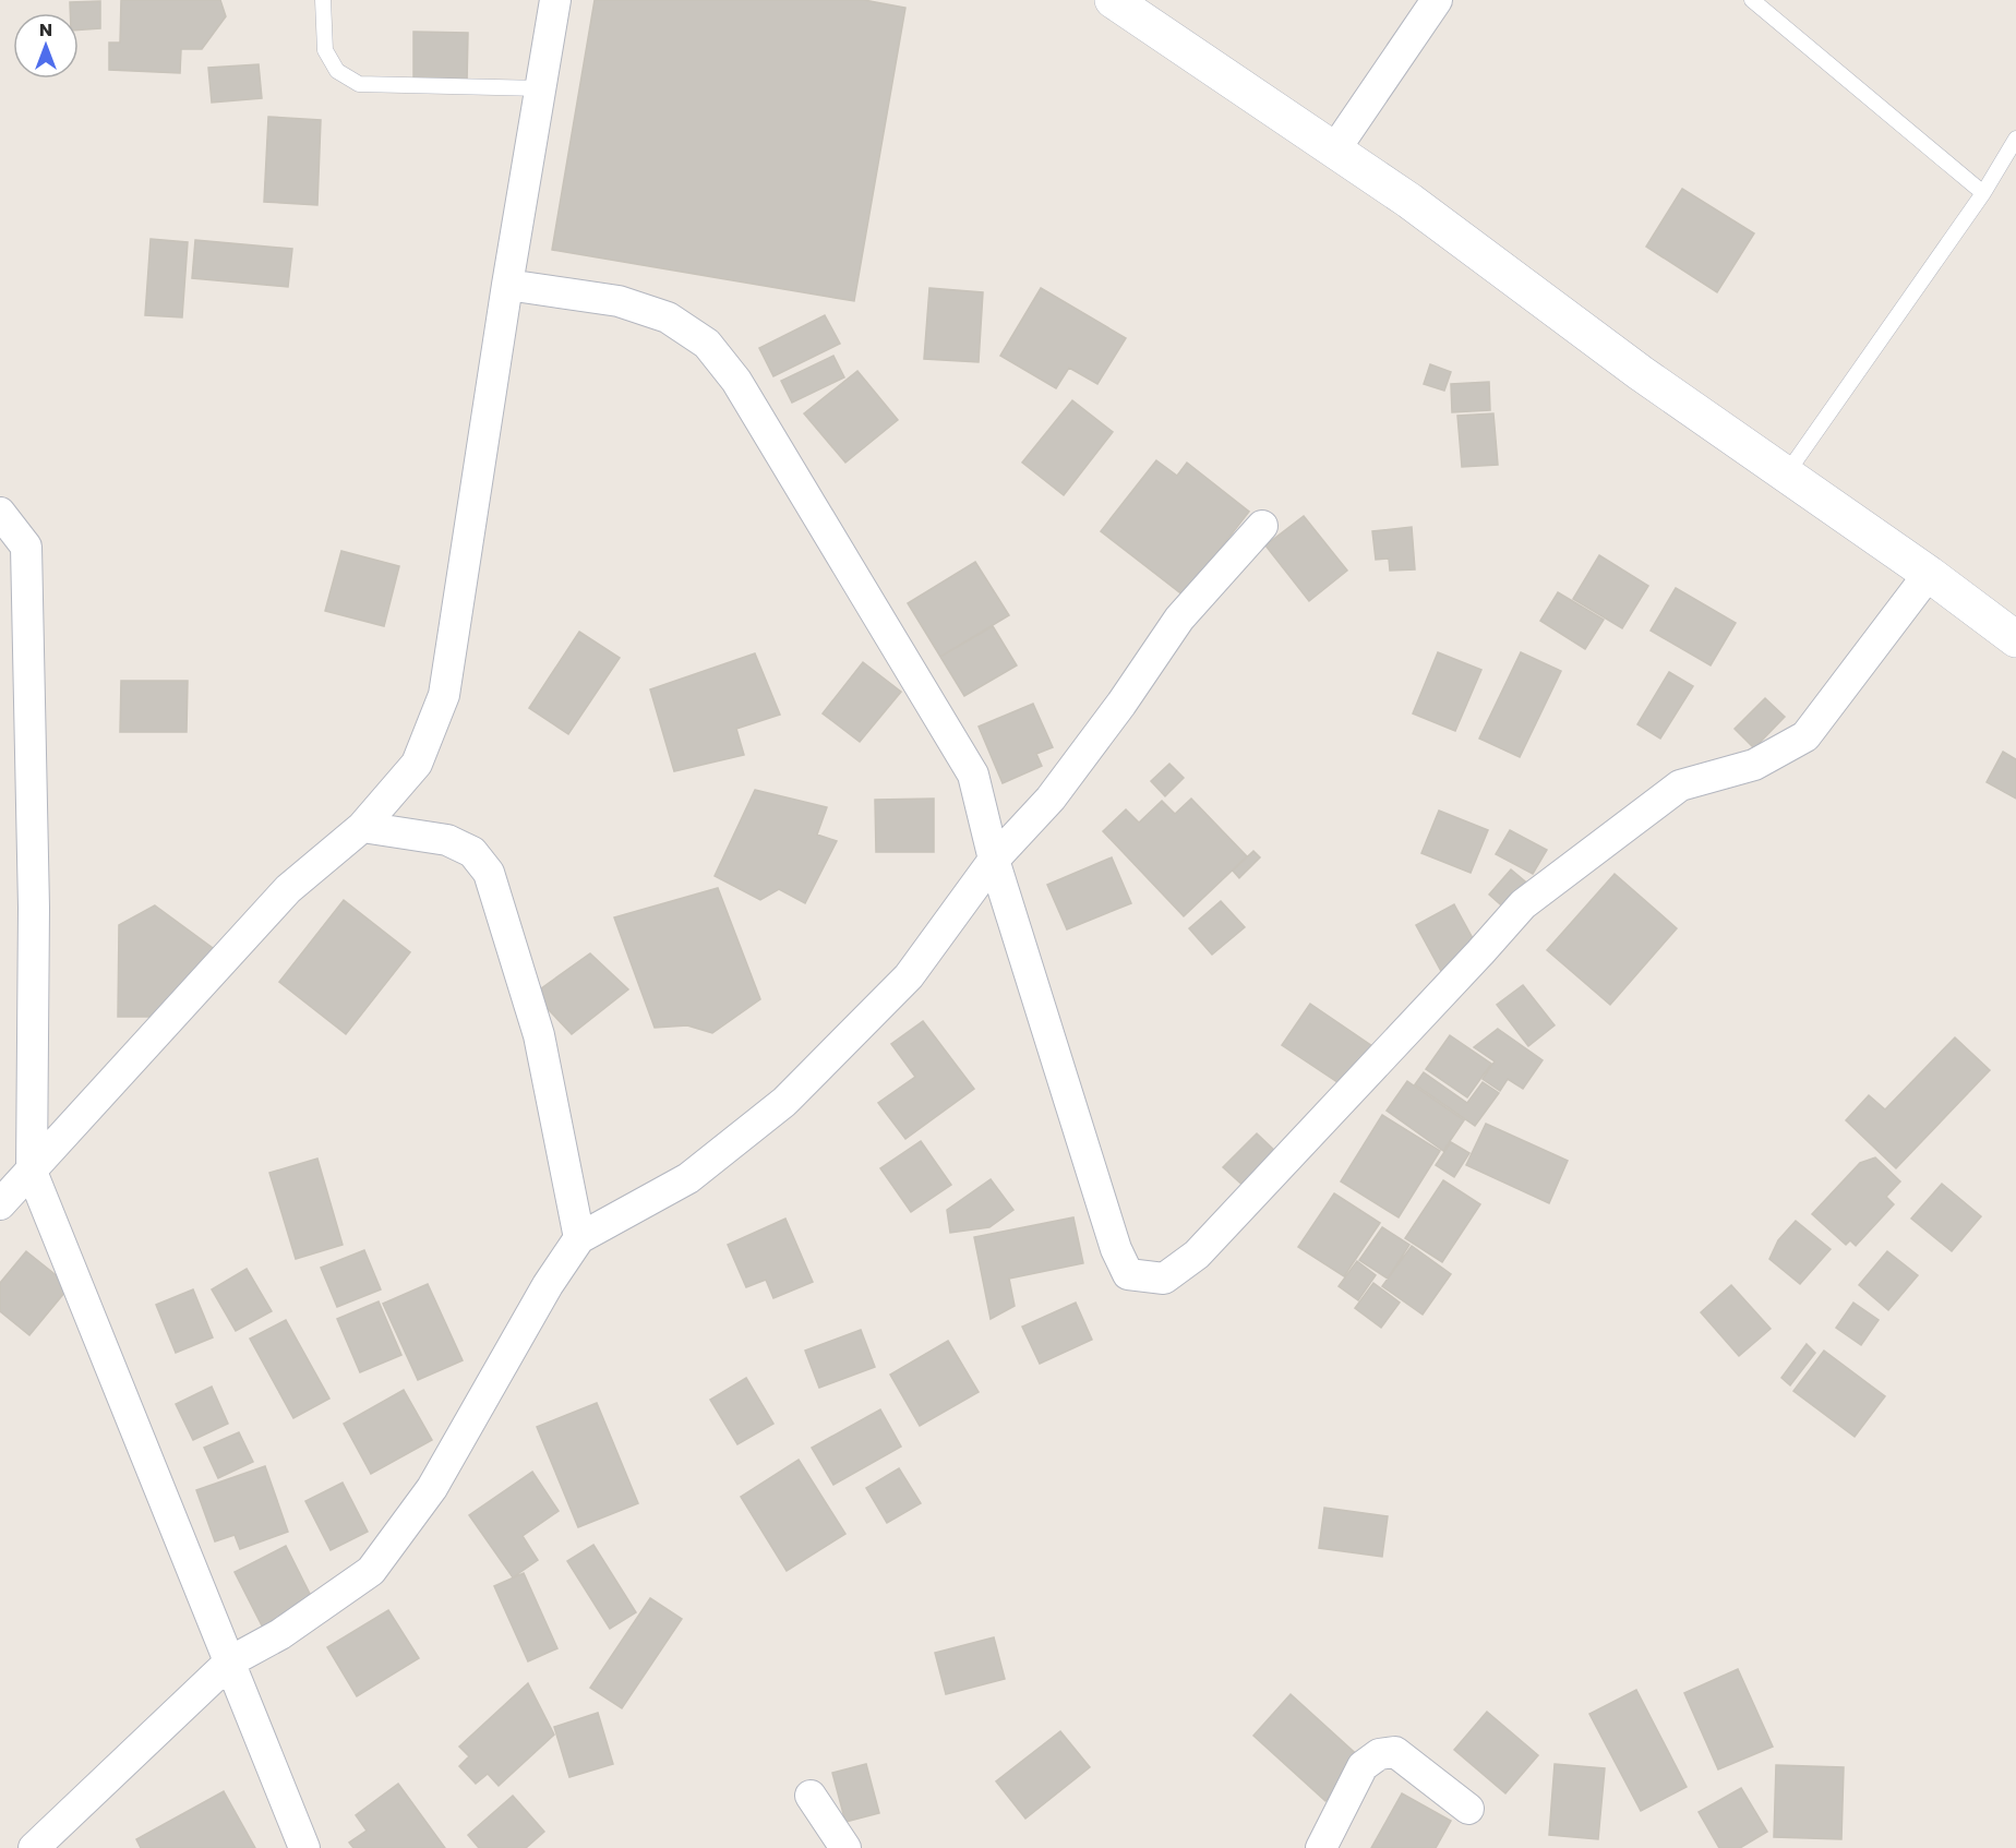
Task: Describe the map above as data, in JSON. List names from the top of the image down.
{
  "north": "top"
}
